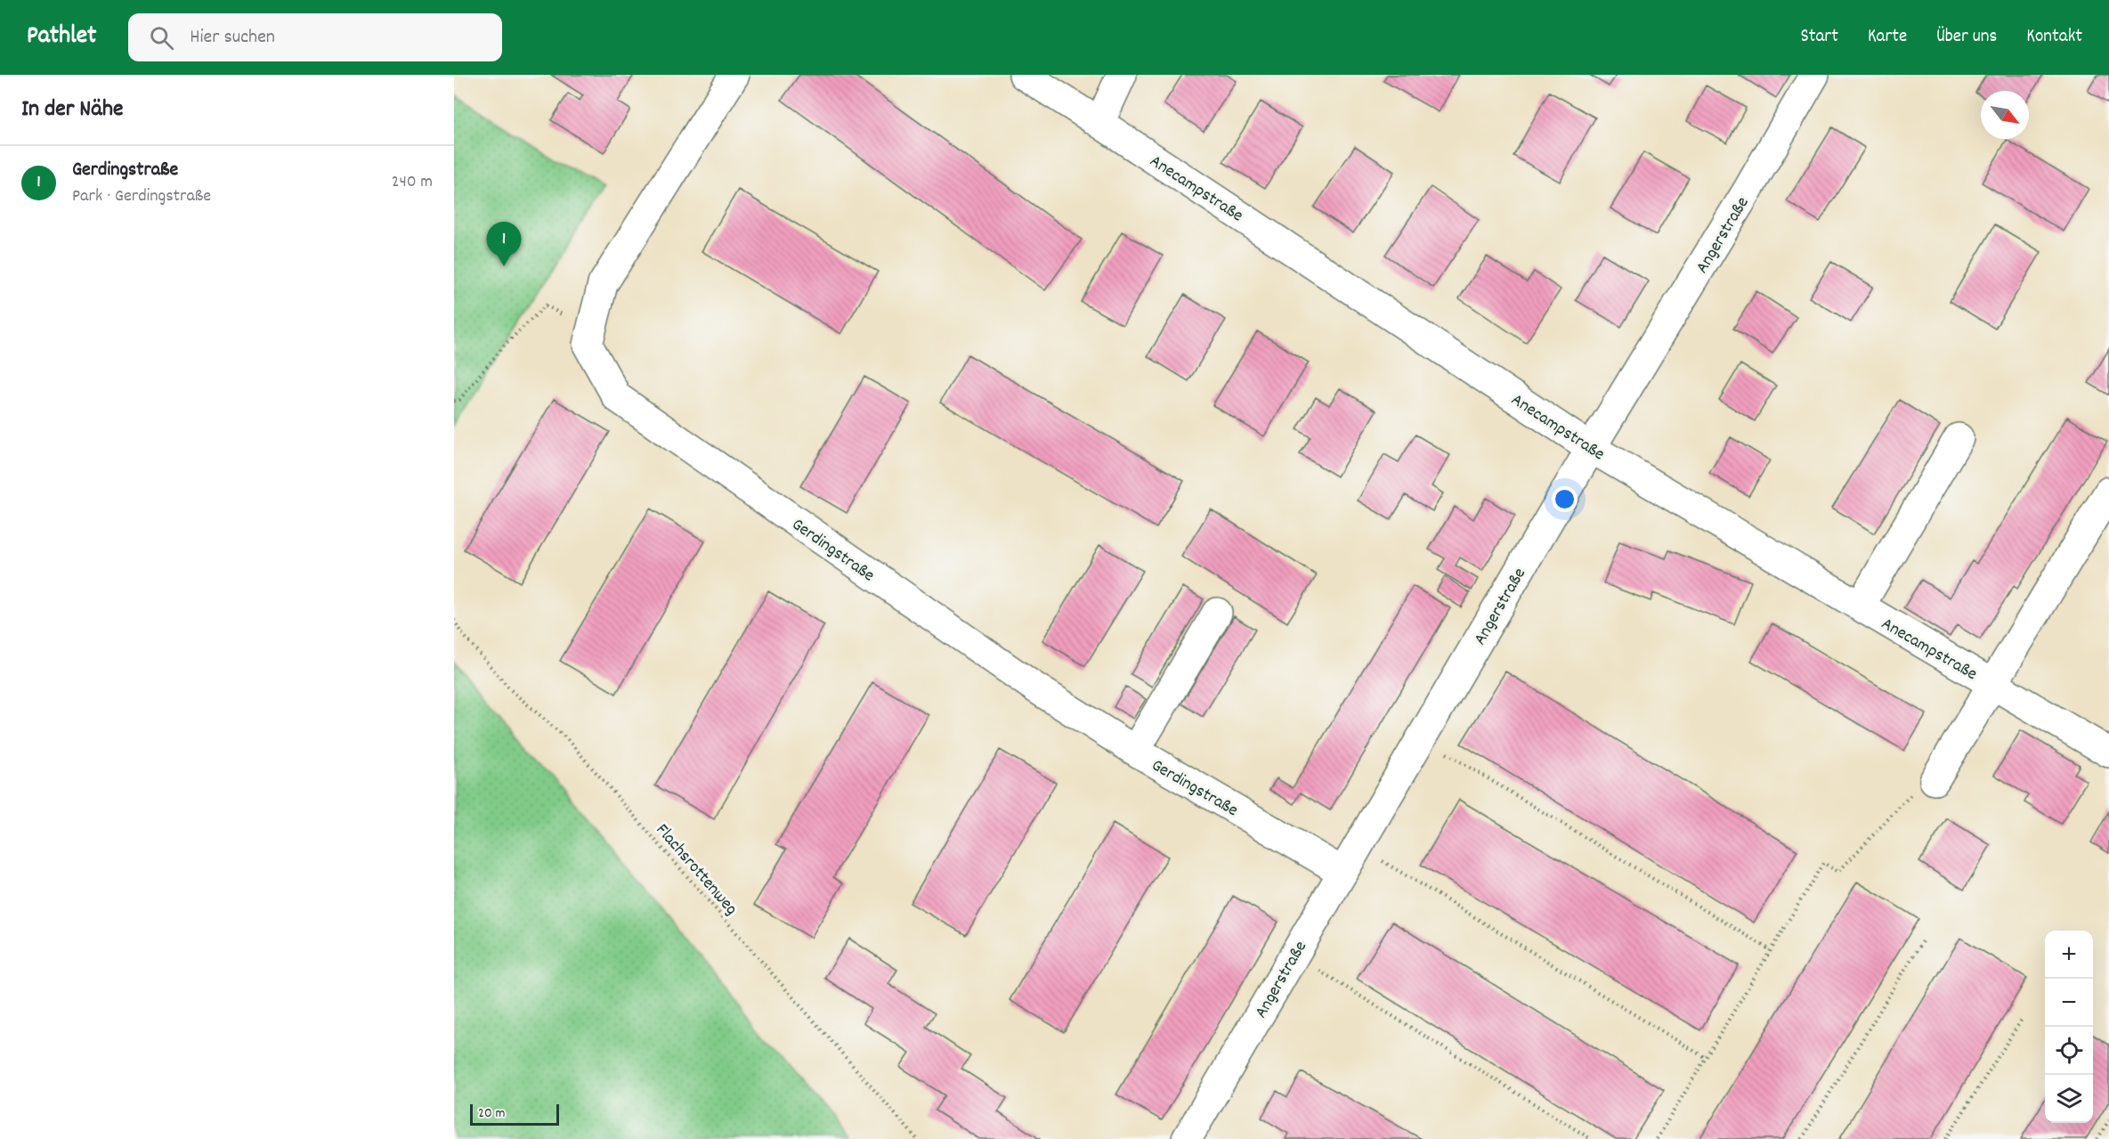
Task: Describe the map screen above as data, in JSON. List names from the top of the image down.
{
  "streets": {
    "street": ["Anecampstraße", "Angerstraße", "Gerdingstraße"],
    "path": ["Flachsrottenweg"]
  },
  "crossings": [
    ["Anecampstraße", "Angerstraße"],
    ["Angerstraße", "Gerdingstraße"]
  ],
  "scale_bar": "20 m",
  "north": "bottom right",
  "page": {
    "header": "Pathlet",
    "search": "Hier suchen",
    "nav": [
      "Start",
      "Karte",
      "Über uns",
      "Kontakt"
    ],
    "heading": "In der Nähe",
    "list": [
      {
        "mark": "1",
        "name": "Gerdingstraße",
        "note": "Park · Gerdingstraße",
        "value": "240 m"
      }
    ],
    "pins": "1",
    "map_buttons": ["+", "−"],
    "scale": "20 m"
  }
}
